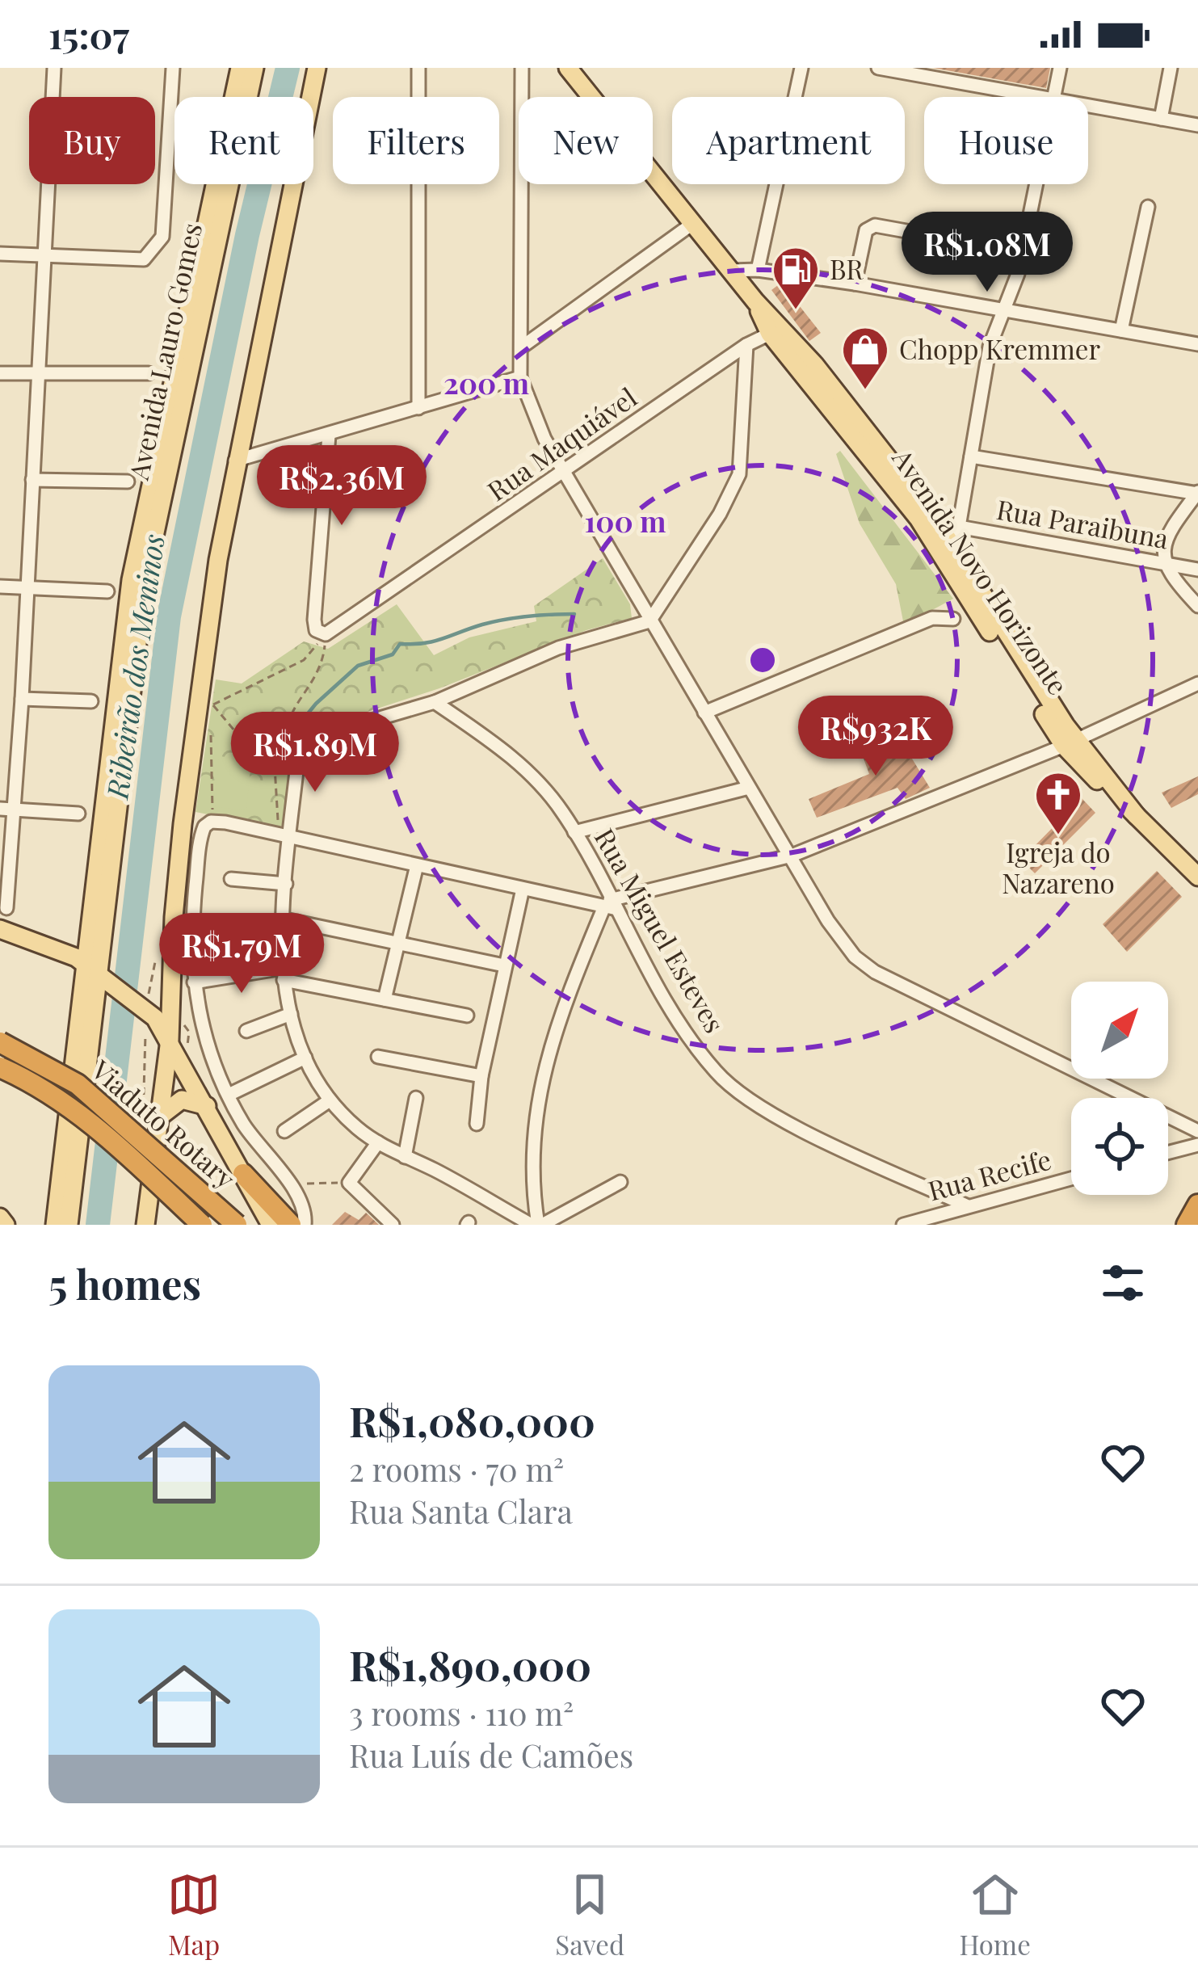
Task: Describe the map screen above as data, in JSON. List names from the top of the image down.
{
  "streets": {
    "highway": ["Viaduto Rotary"],
    "main road": ["Avenida Lauro Gomes", "Avenida Novo Horizonte"],
    "street": [
      "Rua Maquiável",
      "Rua Paraibuna",
      "Rua Miguel Esteves",
      "Rua Recife"
    ]
  },
  "crossings": [
    ["Rua Maquiável", "Avenida Novo Horizonte"],
    ["Rua Paraibuna", "Avenida Novo Horizonte"],
    ["Rua Miguel Esteves", "Rua Recife"]
  ],
  "water": ["Ribeirão dos Meninos"],
  "places": {
    "fuel station": ["BR"],
    "shop": ["Chopp Kremmer"],
    "church": ["Igreja do Nazareno"]
  },
  "north": "top right",
  "page": {
    "status": "15:07",
    "chip": [
      "Buy",
      "Rent",
      "Filters",
      "New",
      "Apartment",
      "House"
    ],
    "price": [
      "R$1.08M",
      "R$2.36M",
      "R$932K",
      "R$1.89M",
      "R$1.79M"
    ],
    "heading": "5 homes",
    "list": [
      {
        "name": "R$1,080,000",
        "note": "2 rooms · 70 m² · Rua Santa Clara"
      },
      {
        "name": "R$1,890,000",
        "note": "3 rooms · 110 m² · Rua Luís de Camões"
      }
    ],
    "tabs": ["Map", "Saved", "Home"]
  },
  "rings": ["200 m", "100 m"]
}
